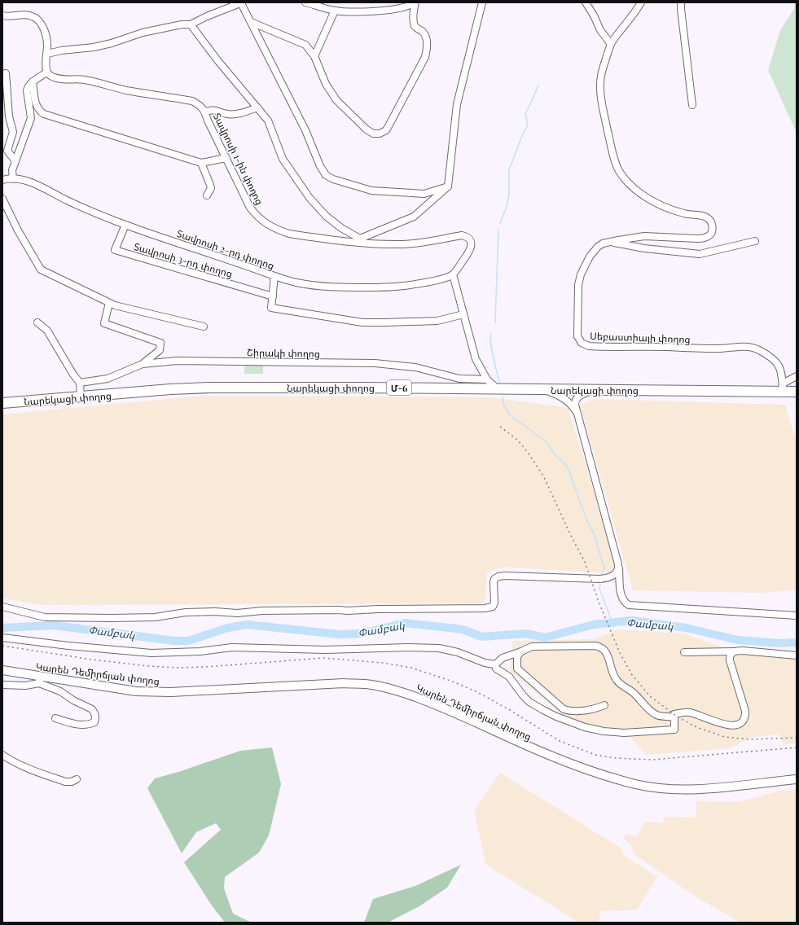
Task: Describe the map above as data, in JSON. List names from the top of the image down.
{
  "streets": {
    "highway": ["Նարեկացի փողոց", "Մ-6"],
    "main road": ["Կարեն Դեմիրճյան փողոց"],
    "street": [
      "Տավրոսի 1-ին փողոց",
      "Տավրոսի 2-րդ փողոց",
      "Տավրոսի 3-րդ փողոց",
      "Սեբաստիայի փողոց",
      "Շիրակի փողոց"
    ]
  },
  "crossings": [
    ["Տավրոսի 1-ին փողոց", "Տավրոսի 2-րդ փողոց"],
    ["Տավրոսի 2-րդ փողոց", "Տավրոսի 3-րդ փողոց"],
    ["Սեբաստիայի փողոց", "Նարեկացի փողոց"]
  ],
  "water": ["Փամբակ"]
}
